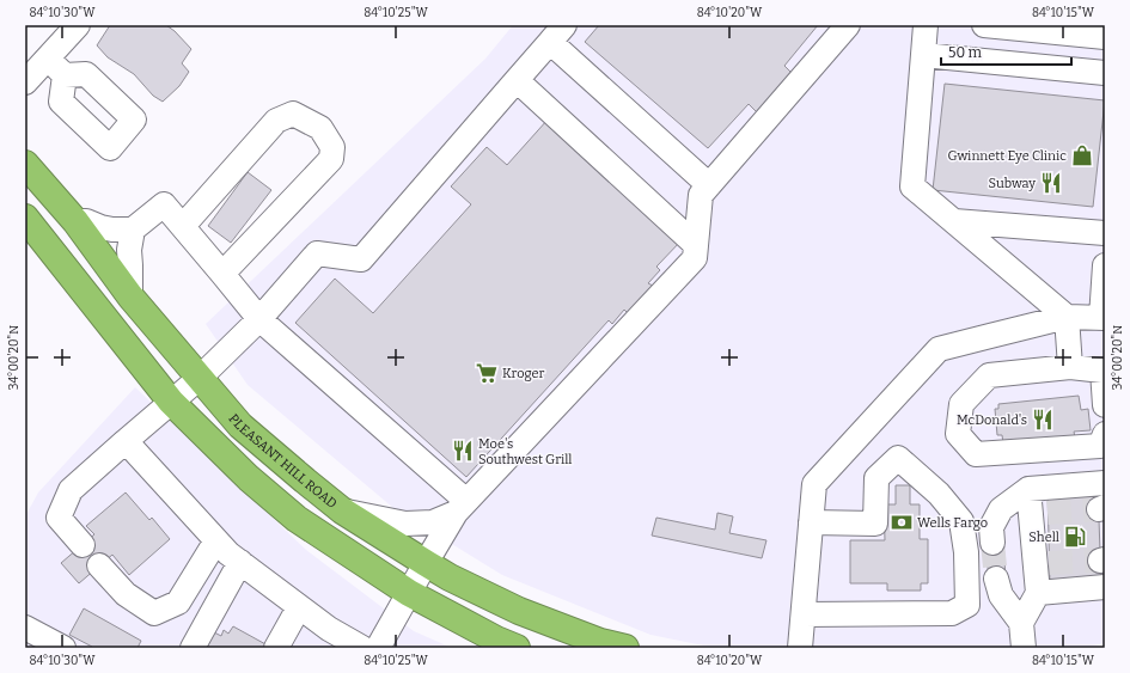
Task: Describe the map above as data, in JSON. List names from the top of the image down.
{
  "streets": {
    "highway": ["PLEASANT HILL ROAD"]
  },
  "places": {
    "shop": ["Gwinnett Eye Clinic"],
    "restaurant": ["Subway", "McDonald's", "Moe's Southwest Grill"],
    "supermarket": ["Kroger"],
    "bank": ["Wells Fargo"],
    "fuel station": ["Shell"]
  },
  "scale_bar": "50 m",
  "coordinates": [
    "84°10'30\"W",
    "84°10'25\"W",
    "84°10'20\"W",
    "84°10'15\"W",
    "34°00'20\"N"
  ]
}
